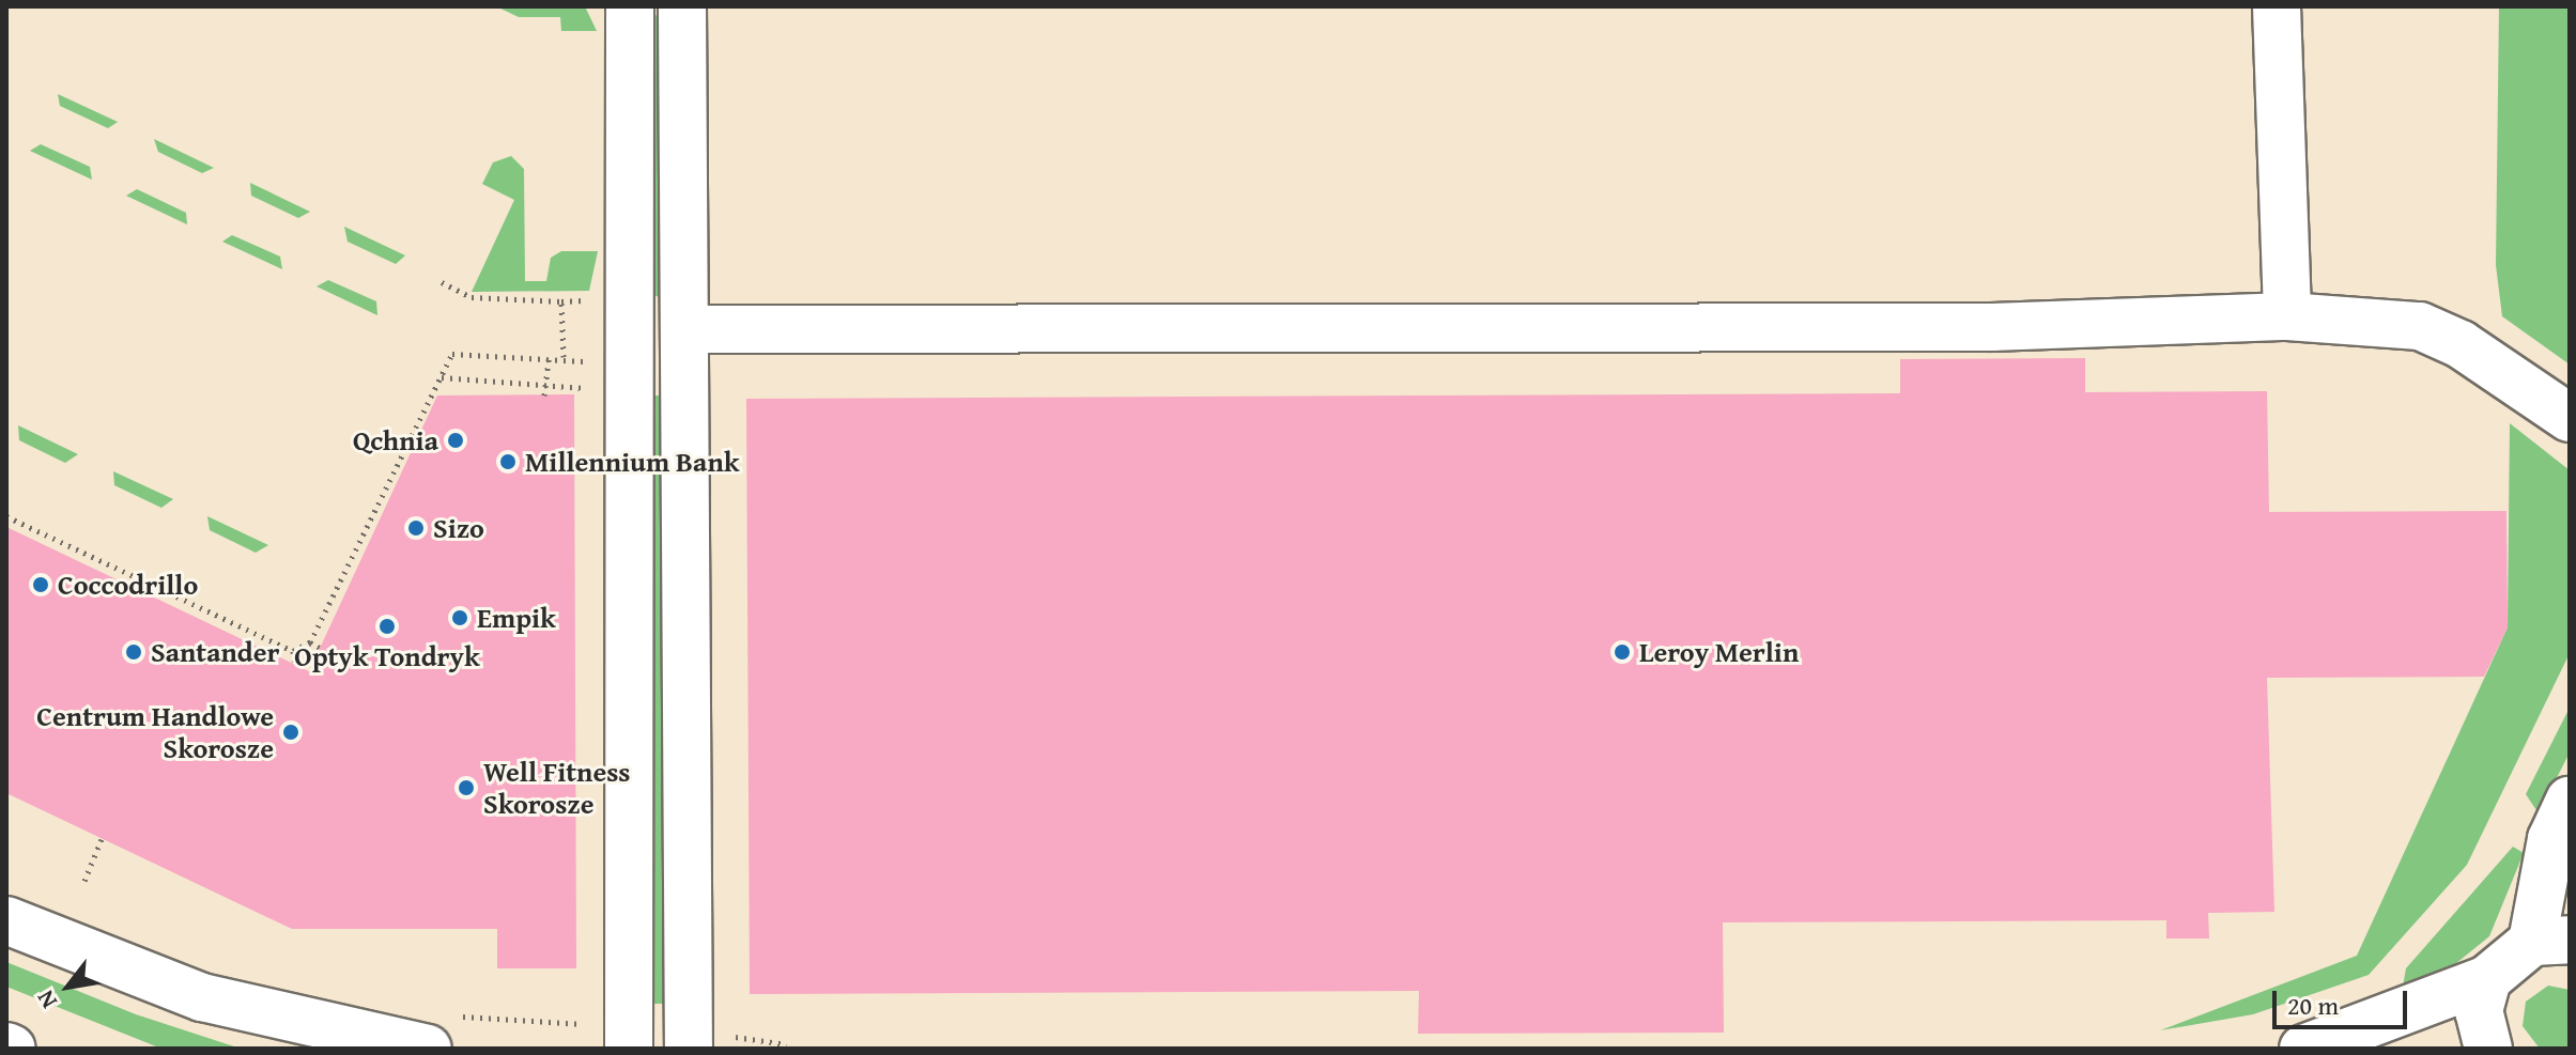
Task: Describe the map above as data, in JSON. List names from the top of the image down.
{
  "places": [
    "Qchnia",
    "Millennium Bank",
    "Sizo",
    "Coccodrillo",
    "Empik",
    "Optyk Tondryk",
    "Santander",
    "Leroy Merlin",
    "Centrum Handlowe Skorosze",
    "Well Fitness Skorosze"
  ],
  "scale_bar": "20 m",
  "north": "bottom left"
}
